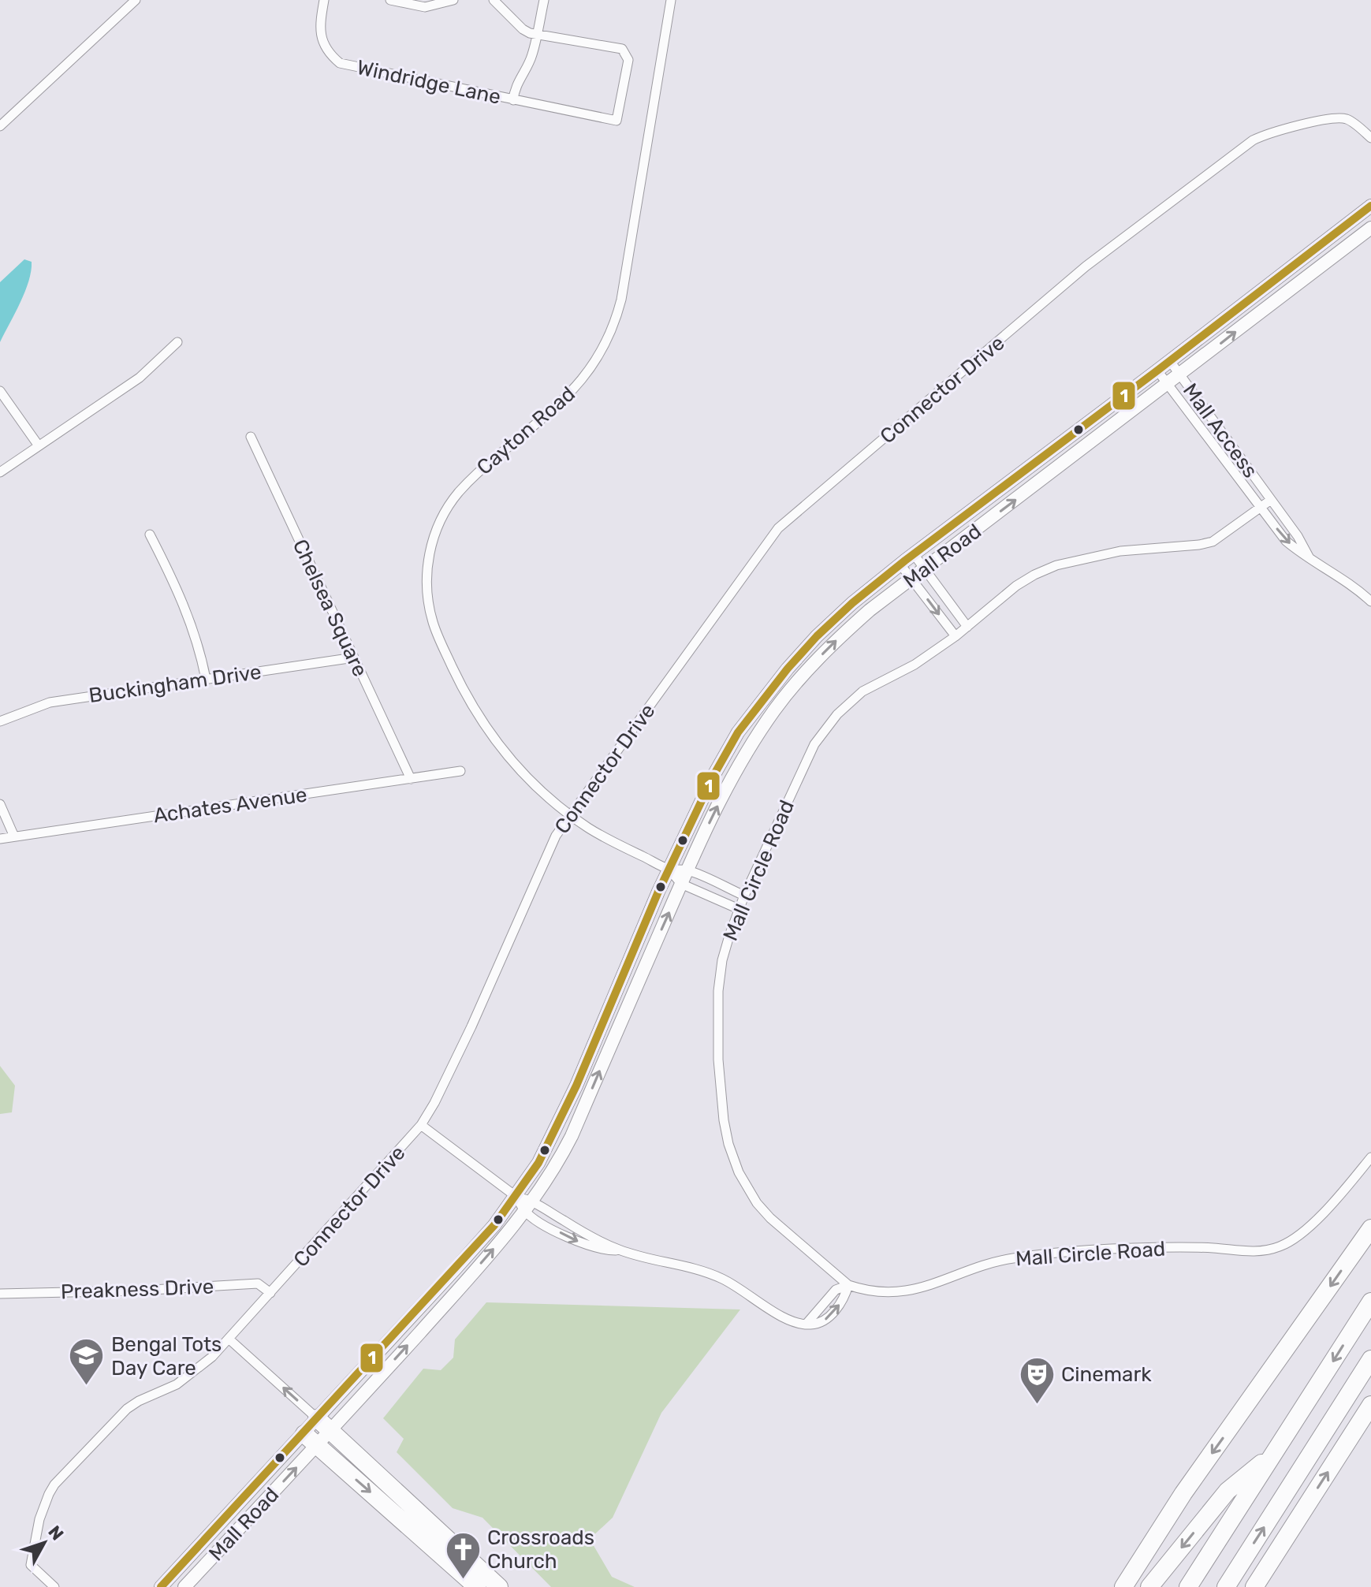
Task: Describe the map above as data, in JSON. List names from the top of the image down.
{
  "streets": {
    "main road": ["Mall Road"],
    "street": [
      "Windridge Lane",
      "Connector Drive",
      "Cayton Road",
      "Mall Access",
      "Chelsea Square",
      "Buckingham Drive",
      "Achates Avenue",
      "Mall Circle Road",
      "Preakness Drive"
    ]
  },
  "crossings": [
    ["Connector Drive", "Cayton Road"],
    ["Connector Drive", "Preakness Drive"],
    ["Cayton Road", "Mall Road"],
    ["Mall Access", "Mall Road"],
    ["Mall Access", "Mall Circle Road"],
    ["Chelsea Square", "Buckingham Drive"],
    ["Chelsea Square", "Achates Avenue"]
  ],
  "places": {
    "school or university": ["Bengal Tots Day Care"],
    "theatre": ["Cinemark"],
    "church": ["Crossroads Church"]
  },
  "lines": ["transit line 1"],
  "north": "top right"
}
